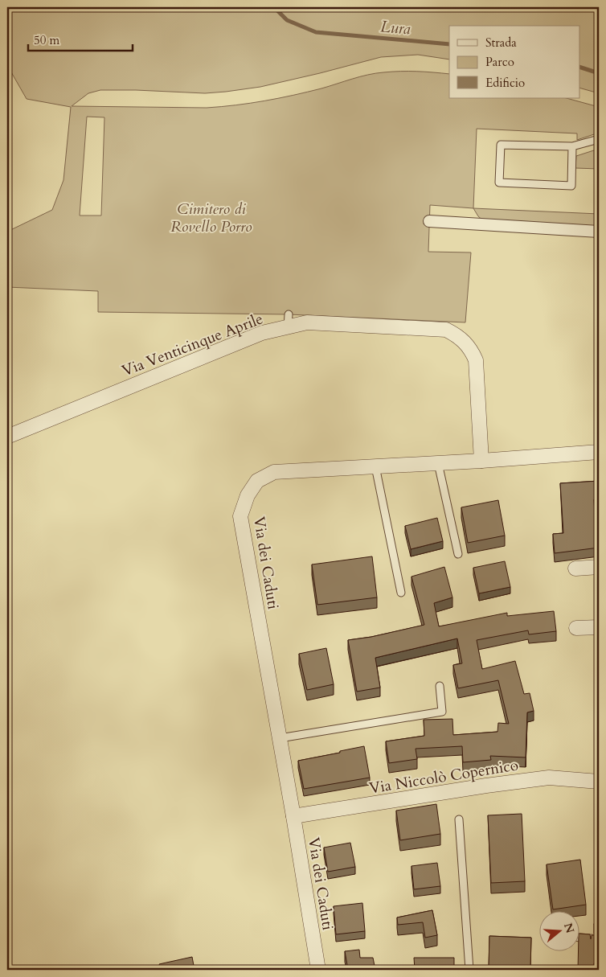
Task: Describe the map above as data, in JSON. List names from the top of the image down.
{
  "streets": {
    "street": ["Via Venticinque Aprile", "Via dei Caduti", "Via Niccolò Copernico"]
  },
  "crossings": [
    ["Via Venticinque Aprile", "Via dei Caduti"],
    ["Via dei Caduti", "Via Niccolò Copernico"]
  ],
  "water": ["Lura"],
  "parks": ["Cimitero di Rovello Porro"],
  "legend": ["Strada", "Parco", "Edificio"],
  "scale_bar": "50 m",
  "north": "right"
}
